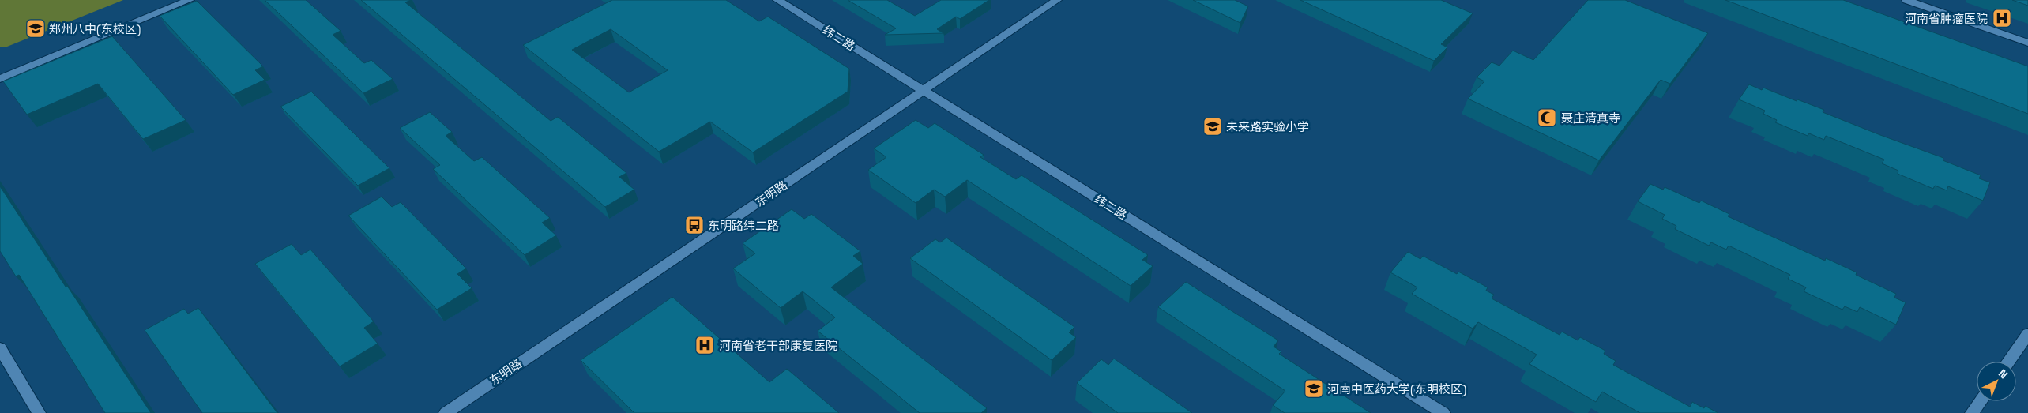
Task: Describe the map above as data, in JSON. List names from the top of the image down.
{
  "streets": {
    "street": ["纬二路", "东明路"]
  },
  "crossings": [
    ["纬二路", "东明路"]
  ],
  "places": {
    "hospital": ["河南省肿瘤医院", "河南省老干部康复医院"],
    "school or university": ["郑州八中(东校区)", "未来路实验小学", "河南中医药大学(东明校区)"],
    "mosque": ["聂庄清真寺"],
    "bus stop": ["东明路纬二路"]
  },
  "north": "top right"
}
